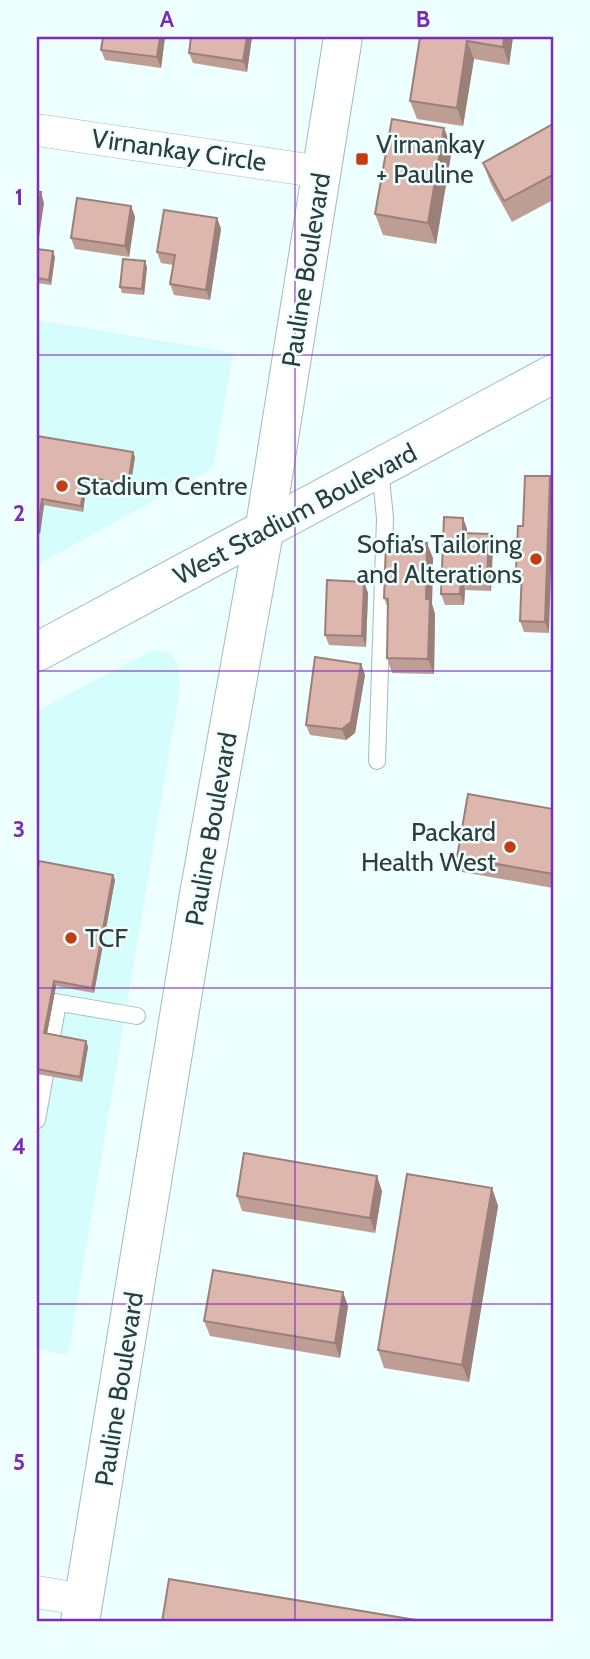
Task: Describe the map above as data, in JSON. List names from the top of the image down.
{
  "streets": {
    "street": ["Virnankay Circle", "Pauline Boulevard", "West Stadium Boulevard"]
  },
  "crossings": [
    ["Virnankay Circle", "Pauline Boulevard"],
    ["Pauline Boulevard", "West Stadium Boulevard"]
  ],
  "places": {
    "transit": ["Virnankay + Pauline"],
    "other": [
      "Stadium Centre",
      "Sofia’s Tailoring and Alterations",
      "Packard Health West",
      "TCF"
    ]
  },
  "grid": {
    "columns": ["A", "B"],
    "rows": [
      "1",
      "2",
      "3",
      "4",
      "5"
    ]
  }
}
